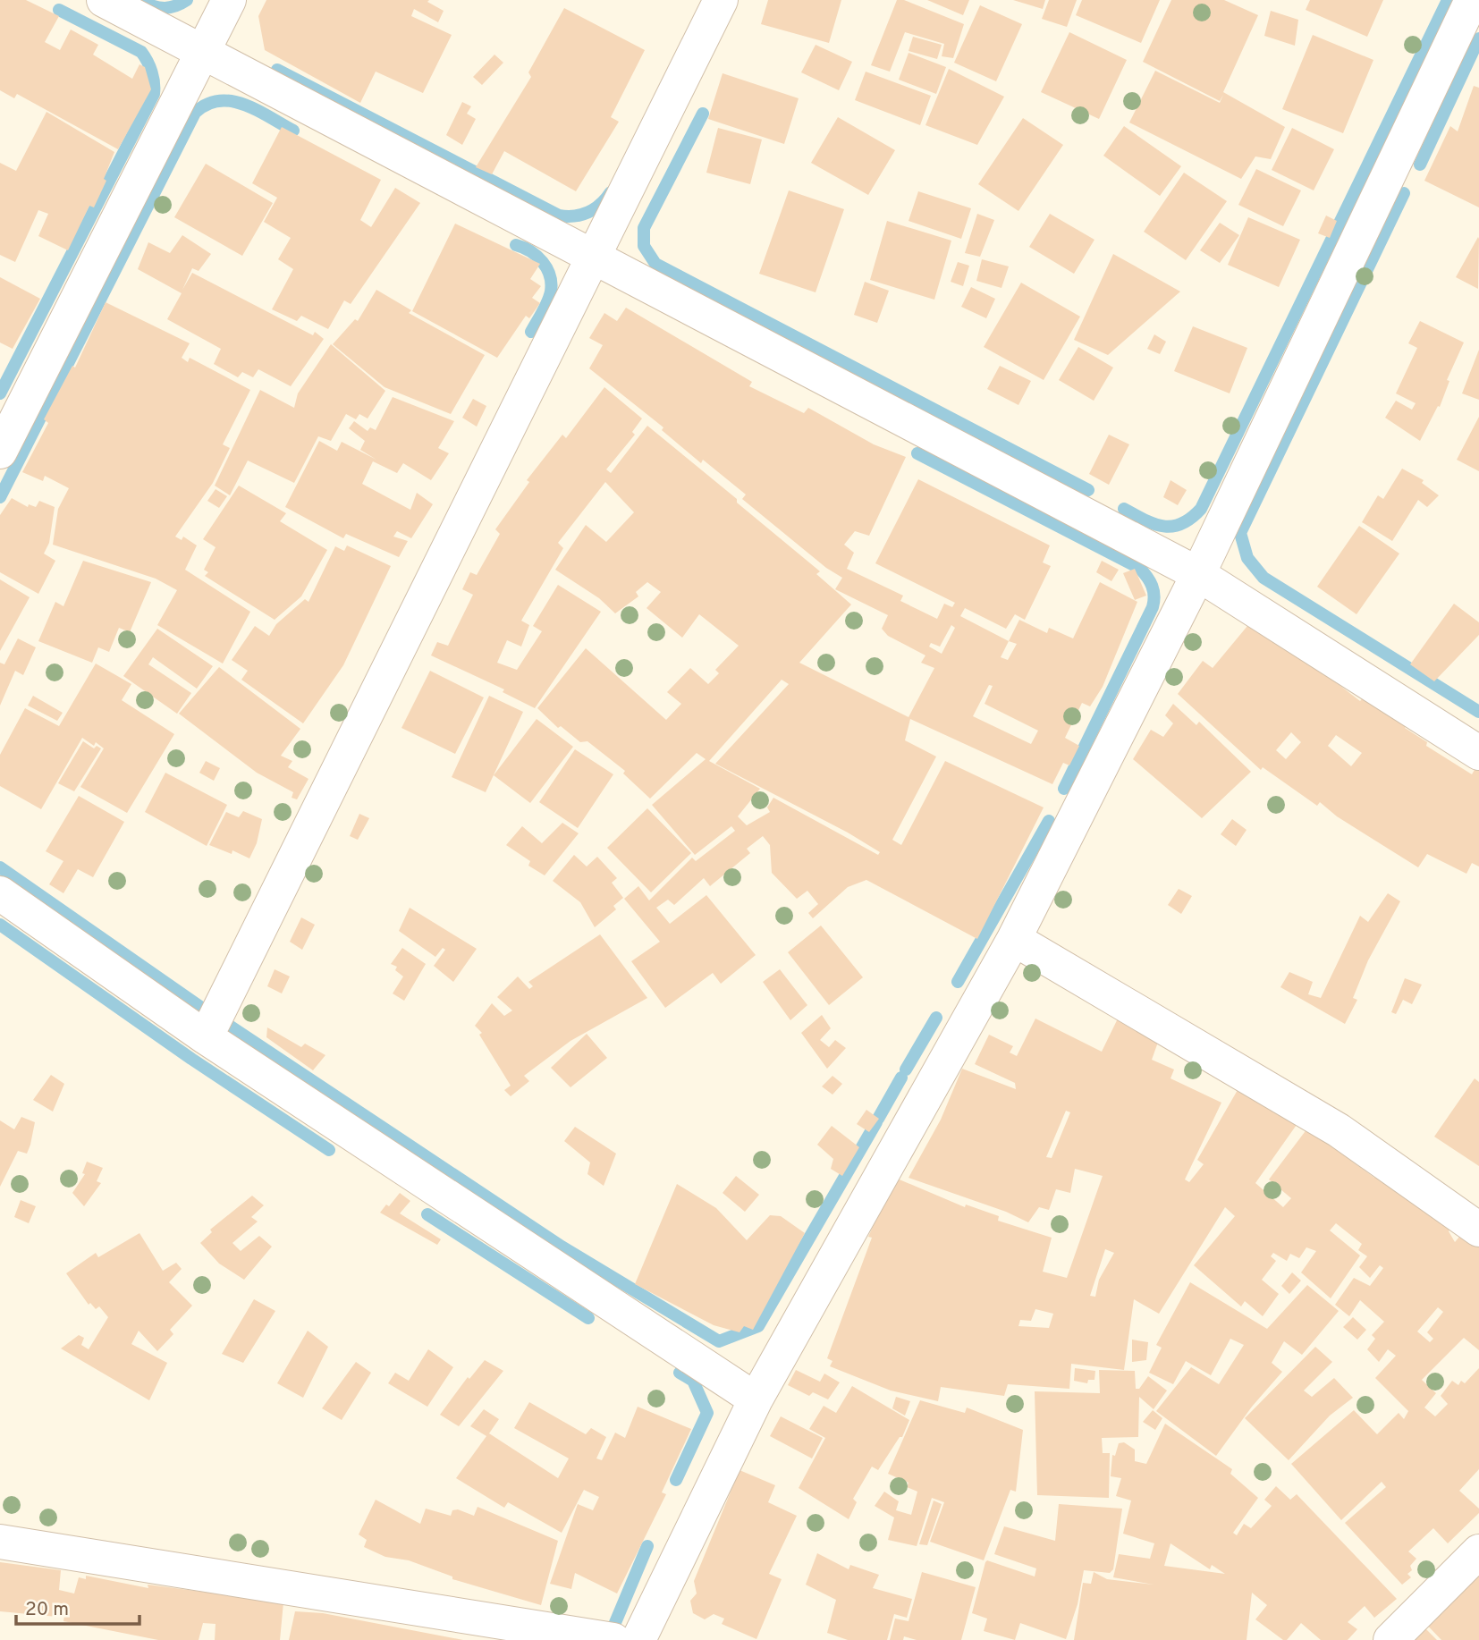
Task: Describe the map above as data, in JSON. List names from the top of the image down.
{
  "scale_bar": "20 m"
}
